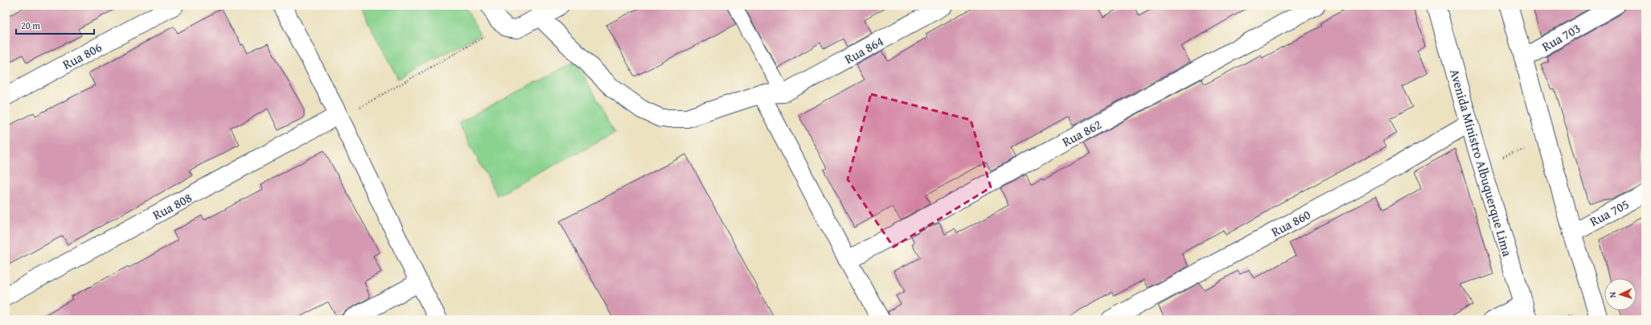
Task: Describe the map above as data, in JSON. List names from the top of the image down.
{
  "streets": {
    "street": [
      "Rua 703",
      "Rua 864",
      "Rua 806",
      "Rua 862",
      "Avenida Ministro Albuquerque Lima",
      "Rua 808",
      "Rua 705",
      "Rua 860"
    ]
  },
  "crossings": [
    ["Avenida Ministro Albuquerque Lima", "Rua 860"]
  ],
  "scale_bar": "20 m",
  "north": "left"
}
